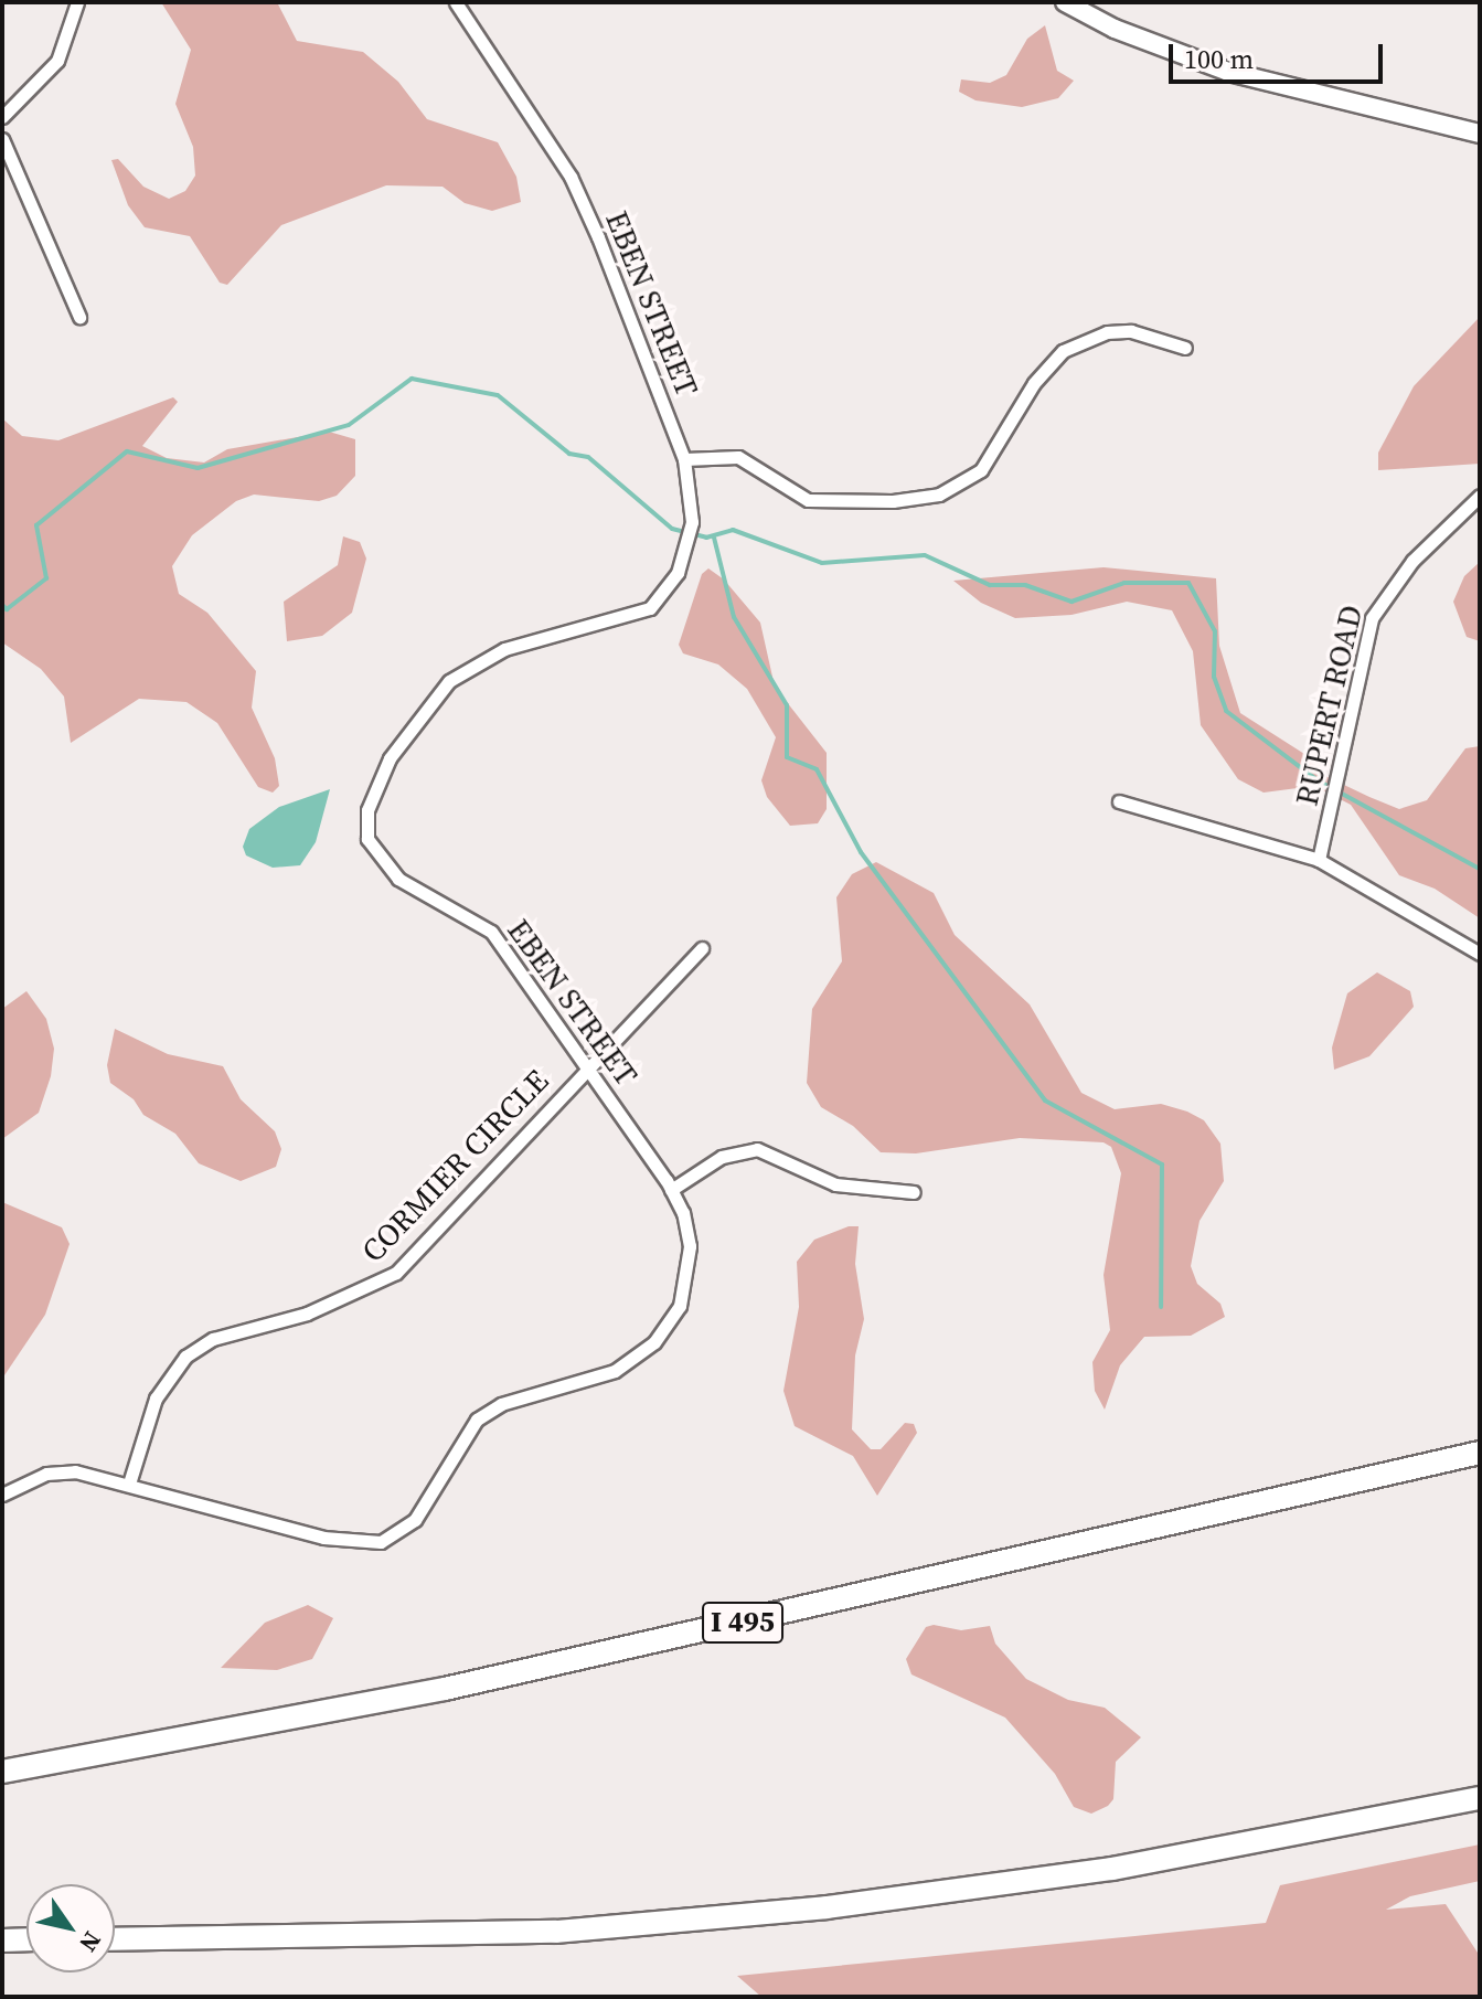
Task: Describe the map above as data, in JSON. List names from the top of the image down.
{
  "streets": {
    "highway": ["I 495"],
    "street": ["EBEN STREET", "RUPERT ROAD", "CORMIER CIRCLE"]
  },
  "crossings": [
    ["EBEN STREET", "CORMIER CIRCLE"]
  ],
  "scale_bar": "100 m",
  "north": "bottom right"
}
